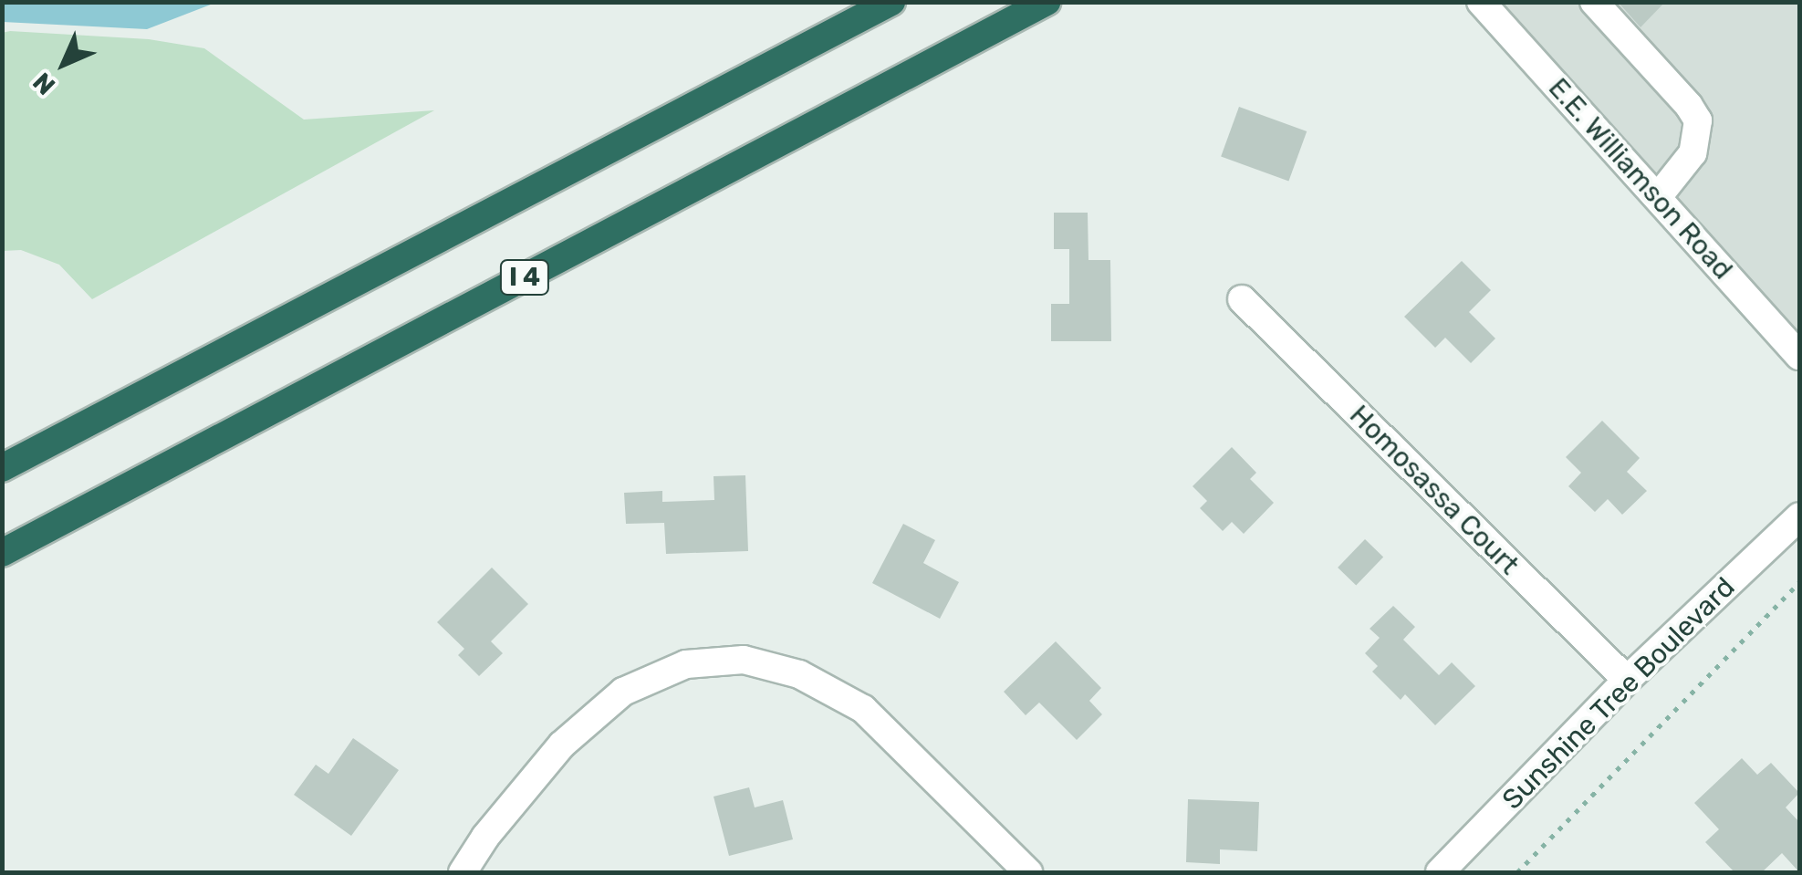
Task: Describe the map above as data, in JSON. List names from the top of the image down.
{
  "streets": {
    "highway": ["I 4"],
    "street": ["E.E. Williamson Road", "Homosassa Court", "Sunshine Tree Boulevard"]
  },
  "crossings": [
    ["Homosassa Court", "Sunshine Tree Boulevard"]
  ],
  "north": "bottom left"
}
